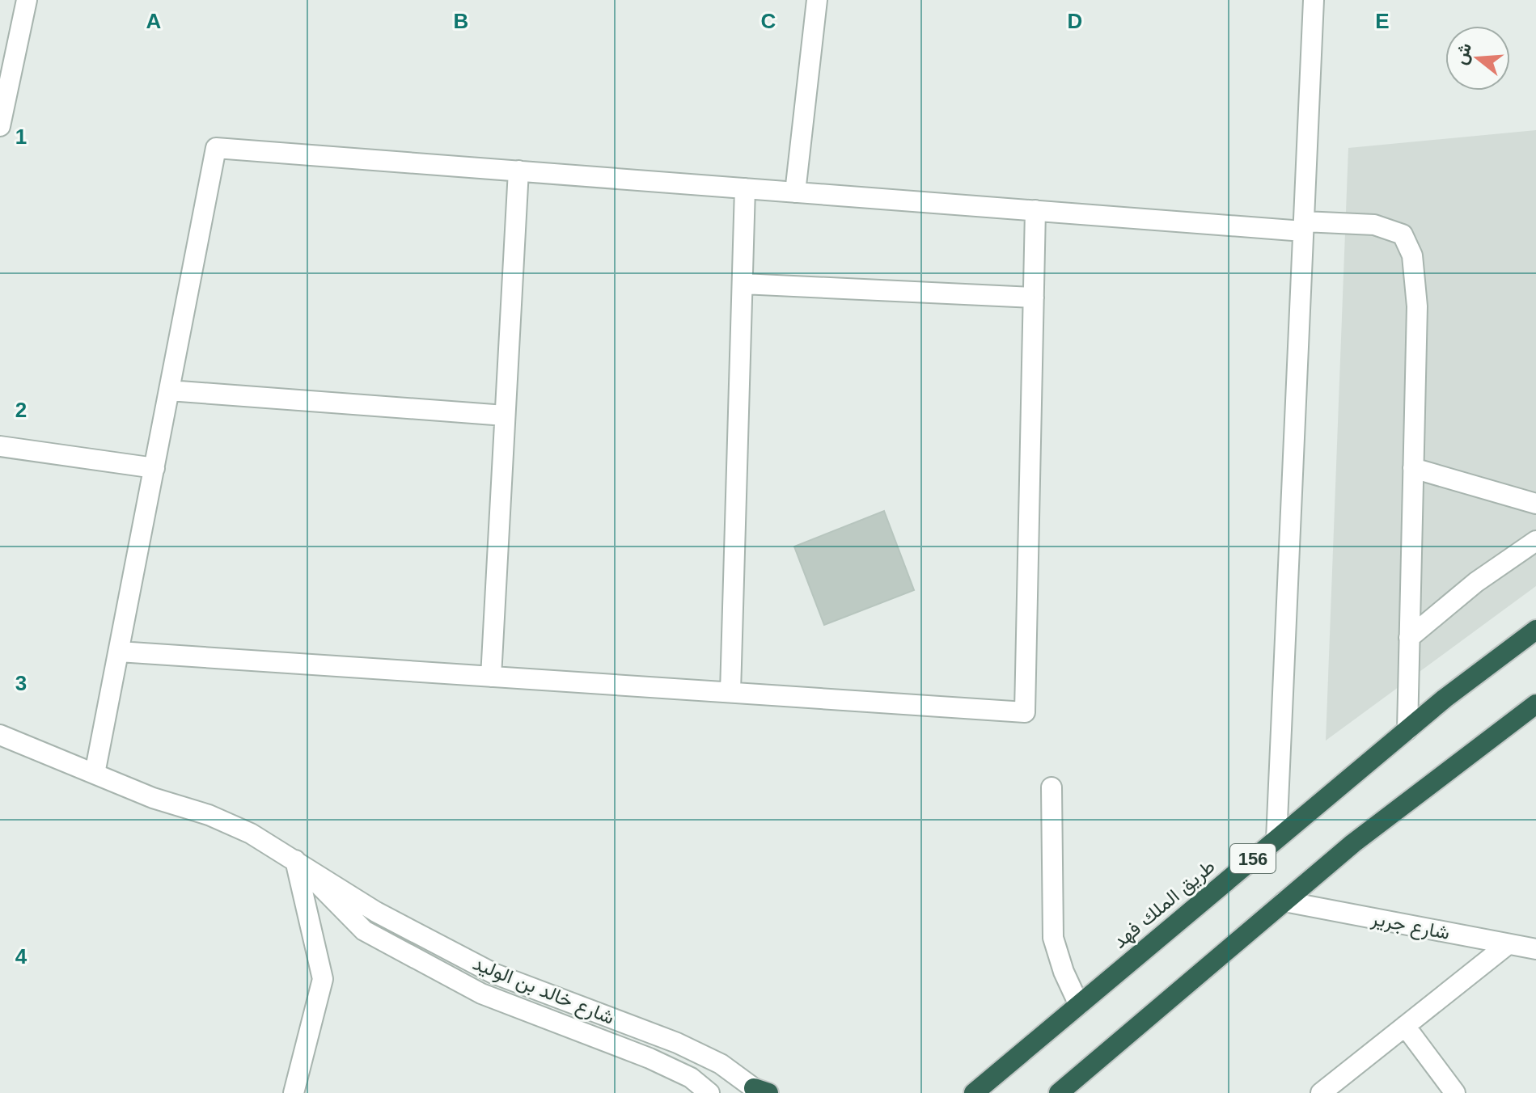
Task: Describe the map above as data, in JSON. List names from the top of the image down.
{
  "streets": {
    "highway": ["156", "طريق الملك فهد"],
    "street": ["شارع جرير", "شارع خالد بن الوليد"]
  },
  "crossings": [
    ["156", "شارع جرير"]
  ],
  "north": "left",
  "grid": {
    "columns": [
      "A",
      "B",
      "C",
      "D",
      "E"
    ],
    "rows": [
      "1",
      "2",
      "3",
      "4"
    ]
  }
}
